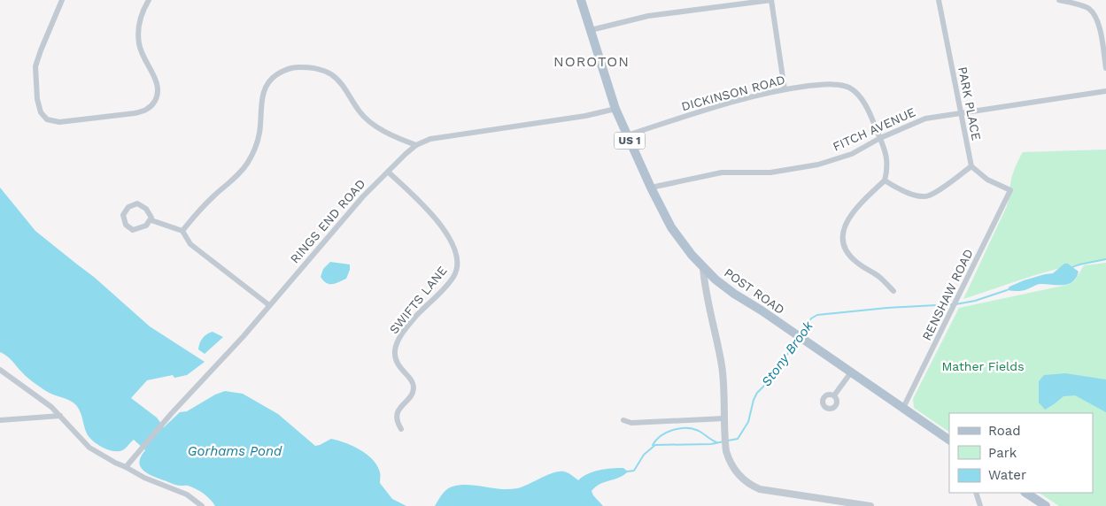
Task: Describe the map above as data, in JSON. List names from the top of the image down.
{
  "streets": {
    "main road": ["US 1", "POST ROAD"],
    "street": [
      "DICKINSON ROAD",
      "PARK PLACE",
      "FITCH AVENUE",
      "RINGS END ROAD",
      "RENSHAW ROAD",
      "SWIFTS LANE"
    ]
  },
  "crossings": [
    ["DICKINSON ROAD", "FITCH AVENUE"],
    ["DICKINSON ROAD", "POST ROAD"],
    ["PARK PLACE", "FITCH AVENUE"],
    ["PARK PLACE", "RENSHAW ROAD"],
    ["FITCH AVENUE", "POST ROAD"],
    ["RINGS END ROAD", "POST ROAD"],
    ["RINGS END ROAD", "SWIFTS LANE"],
    ["POST ROAD", "RENSHAW ROAD"]
  ],
  "districts": ["NOROTON"],
  "water": ["Stony Brook", "Gorhams Pond"],
  "parks": ["Mather Fields"],
  "legend": ["Road", "Park", "Water"]
}
